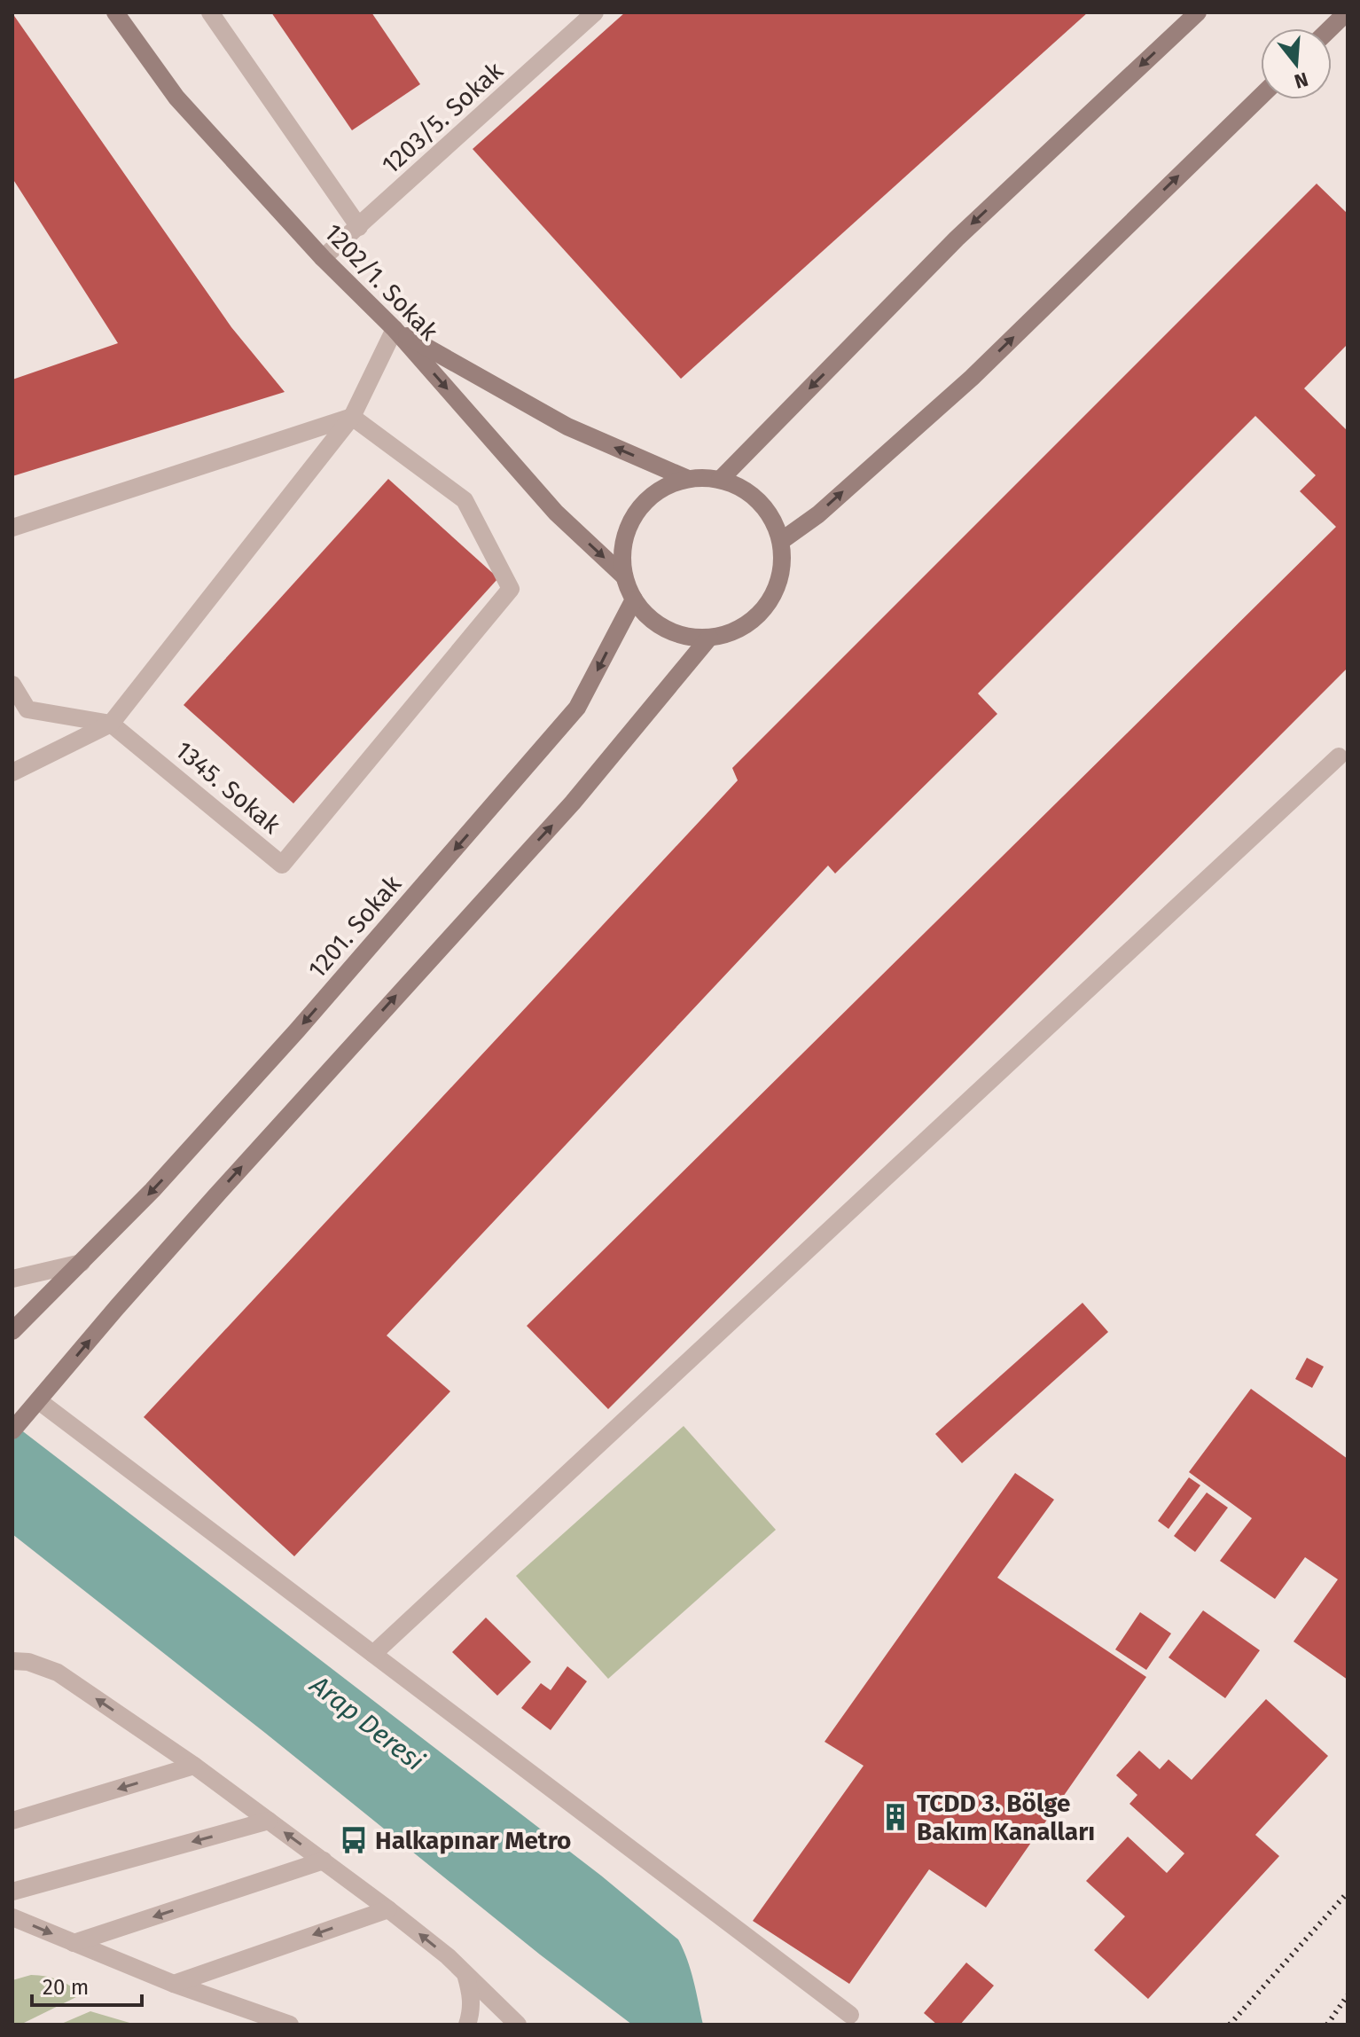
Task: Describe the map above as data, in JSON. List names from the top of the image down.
{
  "streets": {
    "main road": ["1202/1. Sokak", "1201. Sokak"],
    "street": ["1203/5. Sokak", "1345. Sokak"]
  },
  "crossings": [
    ["1203/5. Sokak", "1202/1. Sokak"],
    ["1202/1. Sokak", "1201. Sokak"]
  ],
  "water": ["Arap Deresi"],
  "places": {
    "building": ["TCDD 3. Bölge Bakım Kanalları"],
    "bus stop": ["Halkapınar Metro"]
  },
  "scale_bar": "20 m",
  "north": "bottom"
}
